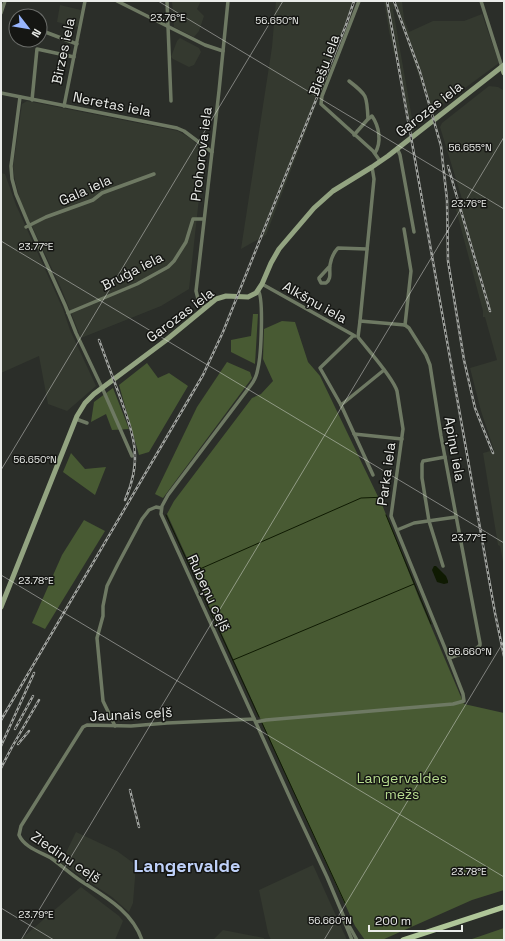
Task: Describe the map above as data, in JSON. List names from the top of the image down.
{
  "streets": {
    "main road": ["Garozas iela"],
    "street": [
      "Birzes iela",
      "Biešu iela",
      "Neretas iela",
      "Prohorova iela",
      "Gala iela",
      "Bruģa iela",
      "Alkšņu iela",
      "Apiņu iela",
      "Parka iela",
      "Rubeņu ceļš",
      "Jaunais ceļš",
      "Ziediņu ceļš"
    ]
  },
  "crossings": [
    ["Birzes iela", "Neretas iela"],
    ["Biešu iela", "Garozas iela"],
    ["Neretas iela", "Prohorova iela"],
    ["Garozas iela", "Prohorova iela"],
    ["Garozas iela", "Alkšņu iela"],
    ["Prohorova iela", "Bruģa iela"],
    ["Alkšņu iela", "Parka iela"],
    ["Apiņu iela", "Parka iela"],
    ["Parka iela", "Jaunais ceļš"],
    ["Rubeņu ceļš", "Jaunais ceļš"],
    ["Jaunais ceļš", "Ziediņu ceļš"]
  ],
  "districts": ["Langervalde"],
  "parks": ["Langervaldes mežs"],
  "scale_bar": "200 m",
  "north": "bottom right",
  "coordinates": [
    "23.76°E",
    "56.650°N",
    "56.655°N",
    "23.77°E",
    "23.78°E",
    "56.660°N",
    "23.79°E"
  ]
}
